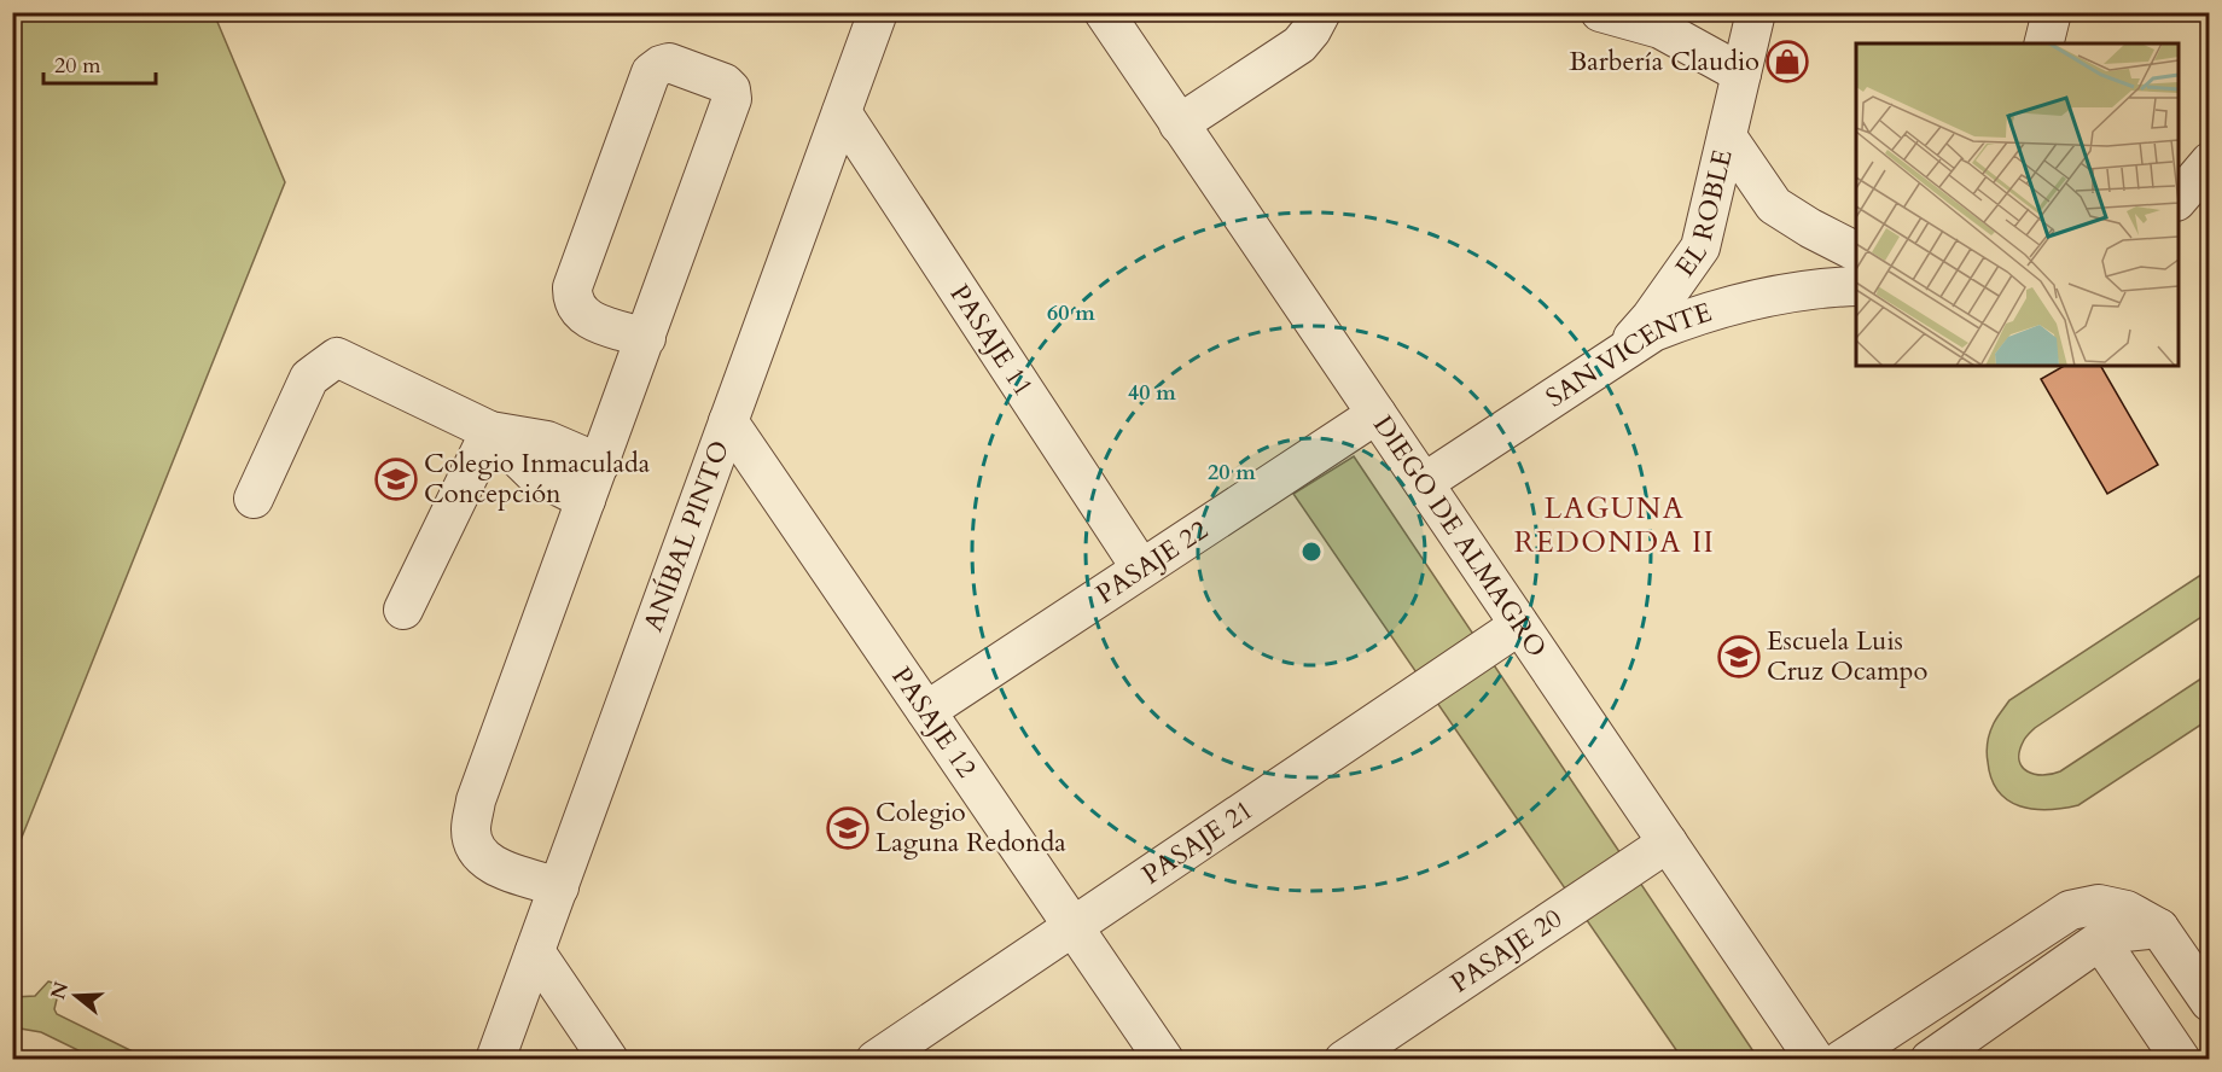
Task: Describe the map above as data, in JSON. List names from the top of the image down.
{
  "streets": {
    "street": [
      "EL ROBLE",
      "PASAJE 11",
      "SAN VICENTE",
      "ANÍBAL PINTO",
      "DIEGO DE ALMAGRO",
      "PASAJE 22",
      "PASAJE 12",
      "PASAJE 21",
      "PASAJE 20"
    ]
  },
  "crossings": [
    ["EL ROBLE", "SAN VICENTE"],
    ["PASAJE 11", "ANÍBAL PINTO"],
    ["PASAJE 11", "PASAJE 22"],
    ["SAN VICENTE", "DIEGO DE ALMAGRO"],
    ["ANÍBAL PINTO", "PASAJE 12"],
    ["DIEGO DE ALMAGRO", "PASAJE 22"],
    ["DIEGO DE ALMAGRO", "PASAJE 21"],
    ["DIEGO DE ALMAGRO", "PASAJE 20"],
    ["PASAJE 22", "PASAJE 12"],
    ["PASAJE 12", "PASAJE 21"]
  ],
  "districts": ["LAGUNA REDONDA II"],
  "places": {
    "shop": ["Barbería Claudio"],
    "school or university": ["Colegio Inmaculada Concepción", "Escuela Luis Cruz Ocampo", "Colegio Laguna Redonda"]
  },
  "scale_bar": "20 m",
  "north": "left",
  "rings": ["60 m", "40 m", "20 m"]
}
